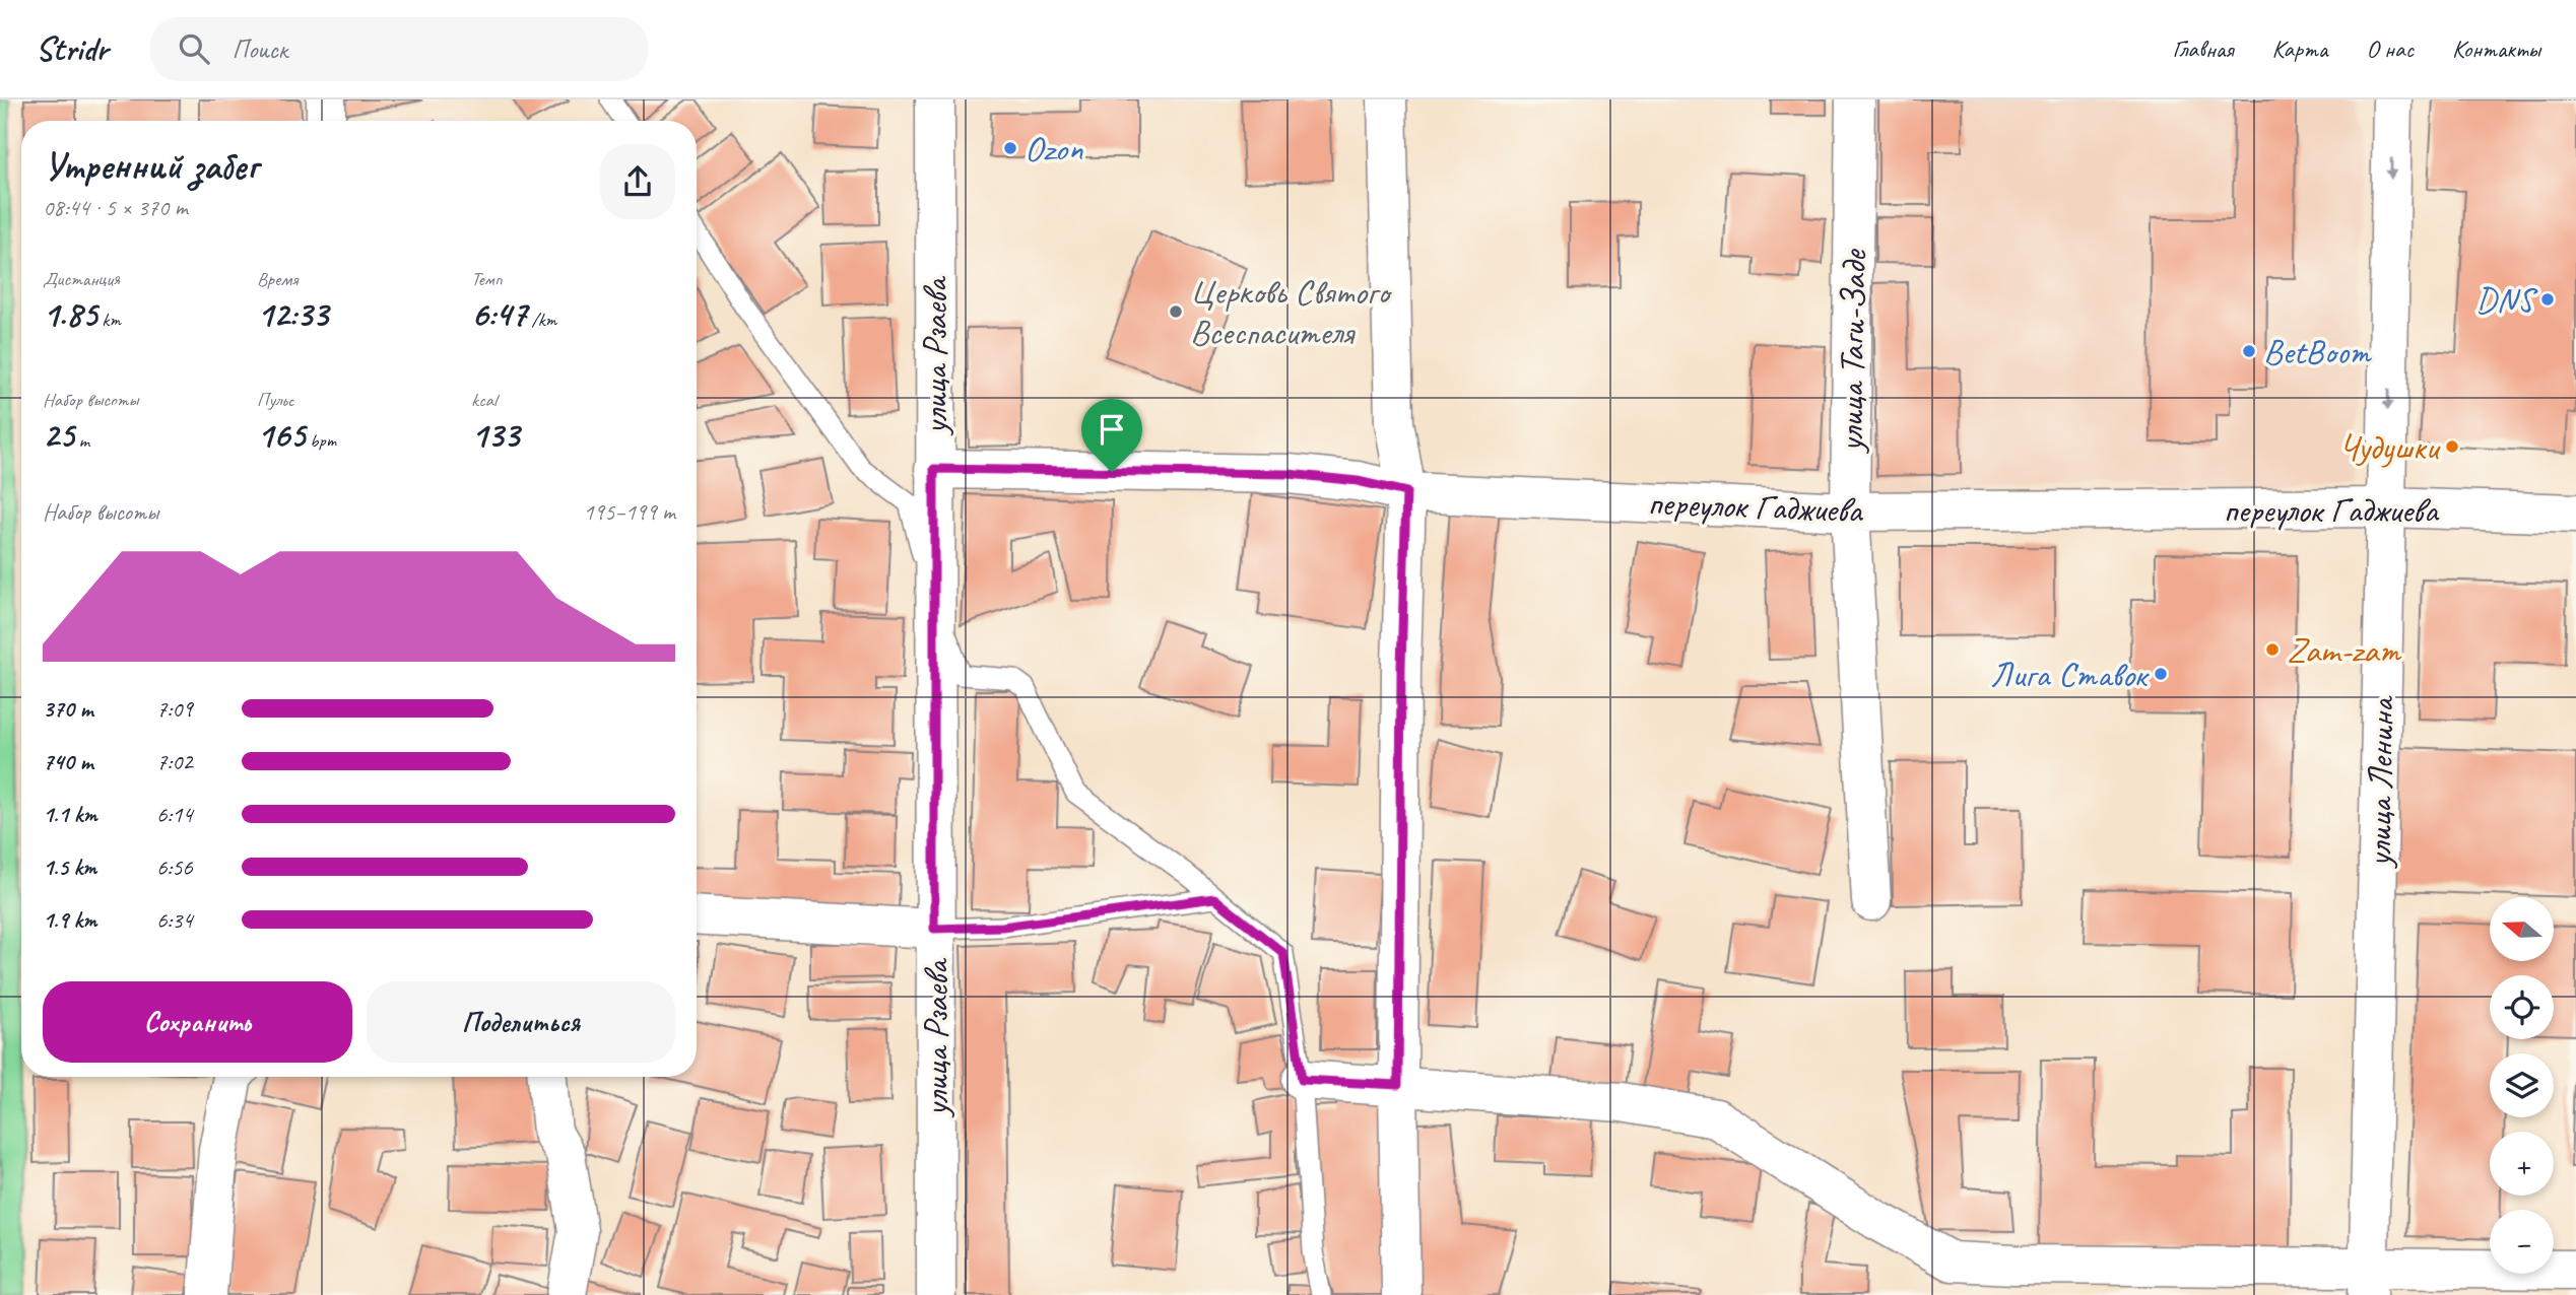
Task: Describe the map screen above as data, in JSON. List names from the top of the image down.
{
  "streets": {
    "street": [
      "улица Таги-Заде",
      "улица Рзаева",
      "переулок Гаджиева",
      "улица Ленина"
    ]
  },
  "crossings": [
    ["улица Таги-Заде", "переулок Гаджиева"],
    ["улица Рзаева", "переулок Гаджиева"],
    ["переулок Гаджиева", "улица Ленина"]
  ],
  "places": [
    "Ozon",
    "DNS",
    "Церковь Святого Всеспасителя",
    "BetBoom",
    "Чудушки",
    "Zam-zam",
    "Лига Ставок"
  ],
  "north": "left",
  "page": {
    "header": "Stridr",
    "search": "Поиск",
    "nav": [
      "Главная",
      "Карта",
      "О нас",
      "Контакты"
    ],
    "heading": ["Утренний забег", "08:44 · 5 × 370 m"],
    "stats": [
      ["Дистанция", "1.85 km"],
      ["Время", "12:33"],
      ["Темп", "6:47 /km"],
      ["Набор высоты", "25 m"],
      ["Пульс", "165 bpm"],
      ["kcal", "133"]
    ],
    "chart": ["Набор высоты", "195–199 m"],
    "list": [
      {
        "name": "370 m",
        "note": "7:09"
      },
      {
        "name": "740 m",
        "note": "7:02"
      },
      {
        "name": "1.1 km",
        "note": "6:14"
      },
      {
        "name": "1.5 km",
        "note": "6:56"
      },
      {
        "name": "1.9 km",
        "note": "6:34"
      }
    ],
    "map_buttons": ["+", "−"],
    "buttons": ["Сохранить", "Поделиться"]
  }
}
